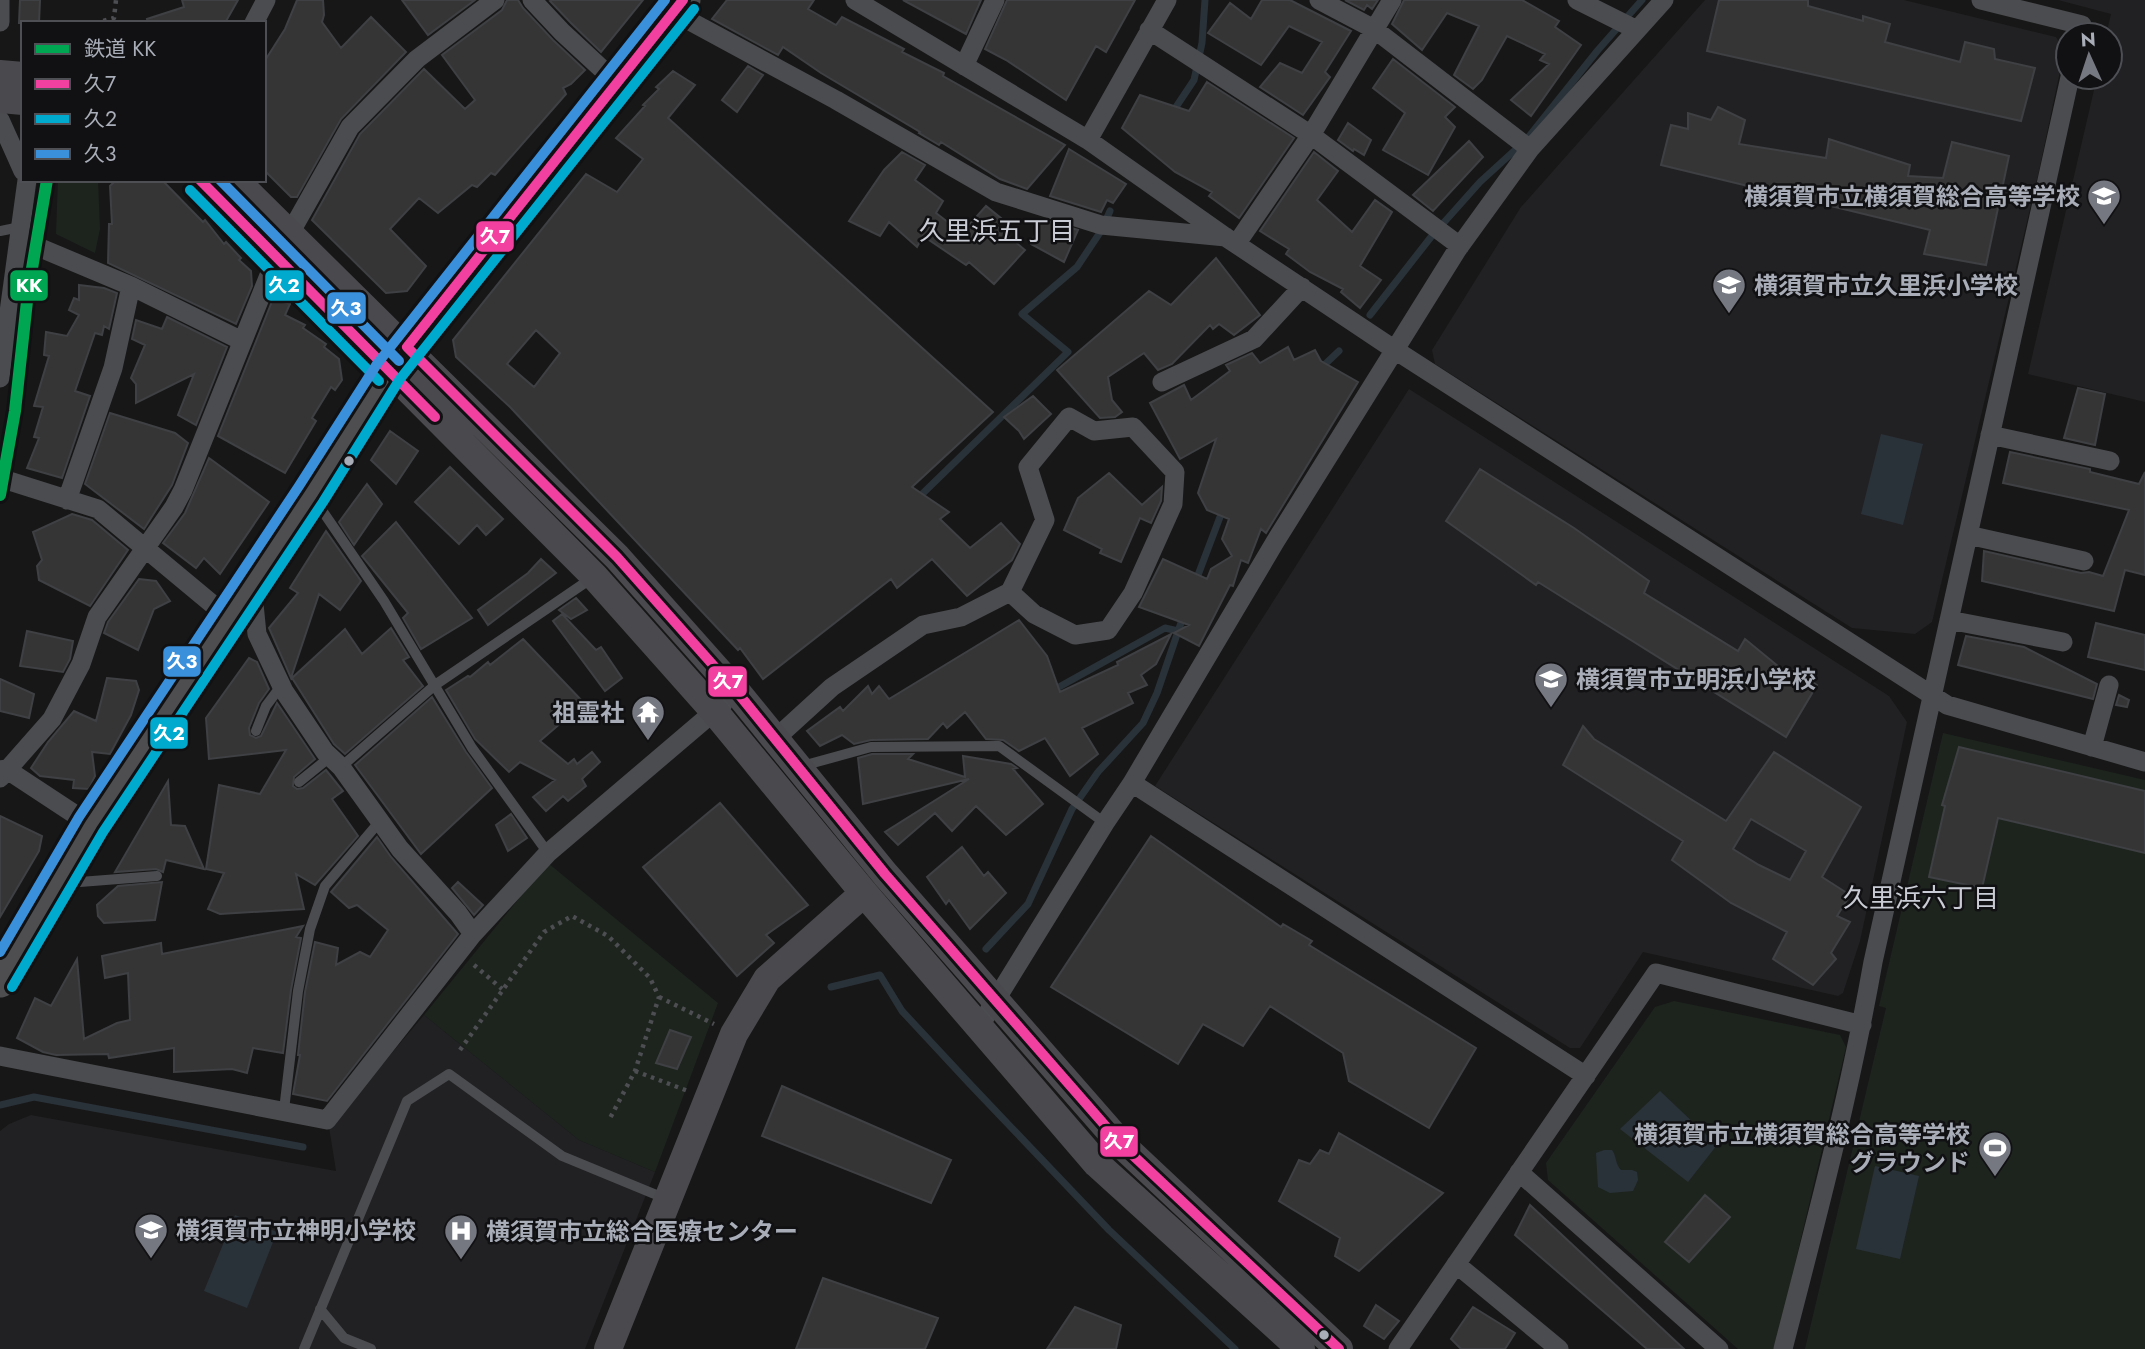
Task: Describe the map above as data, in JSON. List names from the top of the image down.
{
  "districts": ["久里浜五丁目", "久里浜六丁目"],
  "places": {
    "school or university": [
      "横須賀市立横須賀総合高等学校",
      "横須賀市立久里浜小学校",
      "横須賀市立明浜小学校",
      "横須賀市立神明小学校"
    ],
    "temple": ["祖霊社"],
    "sports": ["横須賀市立横須賀総合高等学校 グラウンド"],
    "hospital": ["横須賀市立総合医療センター"]
  },
  "lines": [
    "transit line 久7",
    "transit line 久3",
    "transit line 久2",
    "rail line KK"
  ],
  "legend": [
    "鉄道 KK",
    "久7",
    "久2",
    "久3"
  ],
  "north": "top"
}
